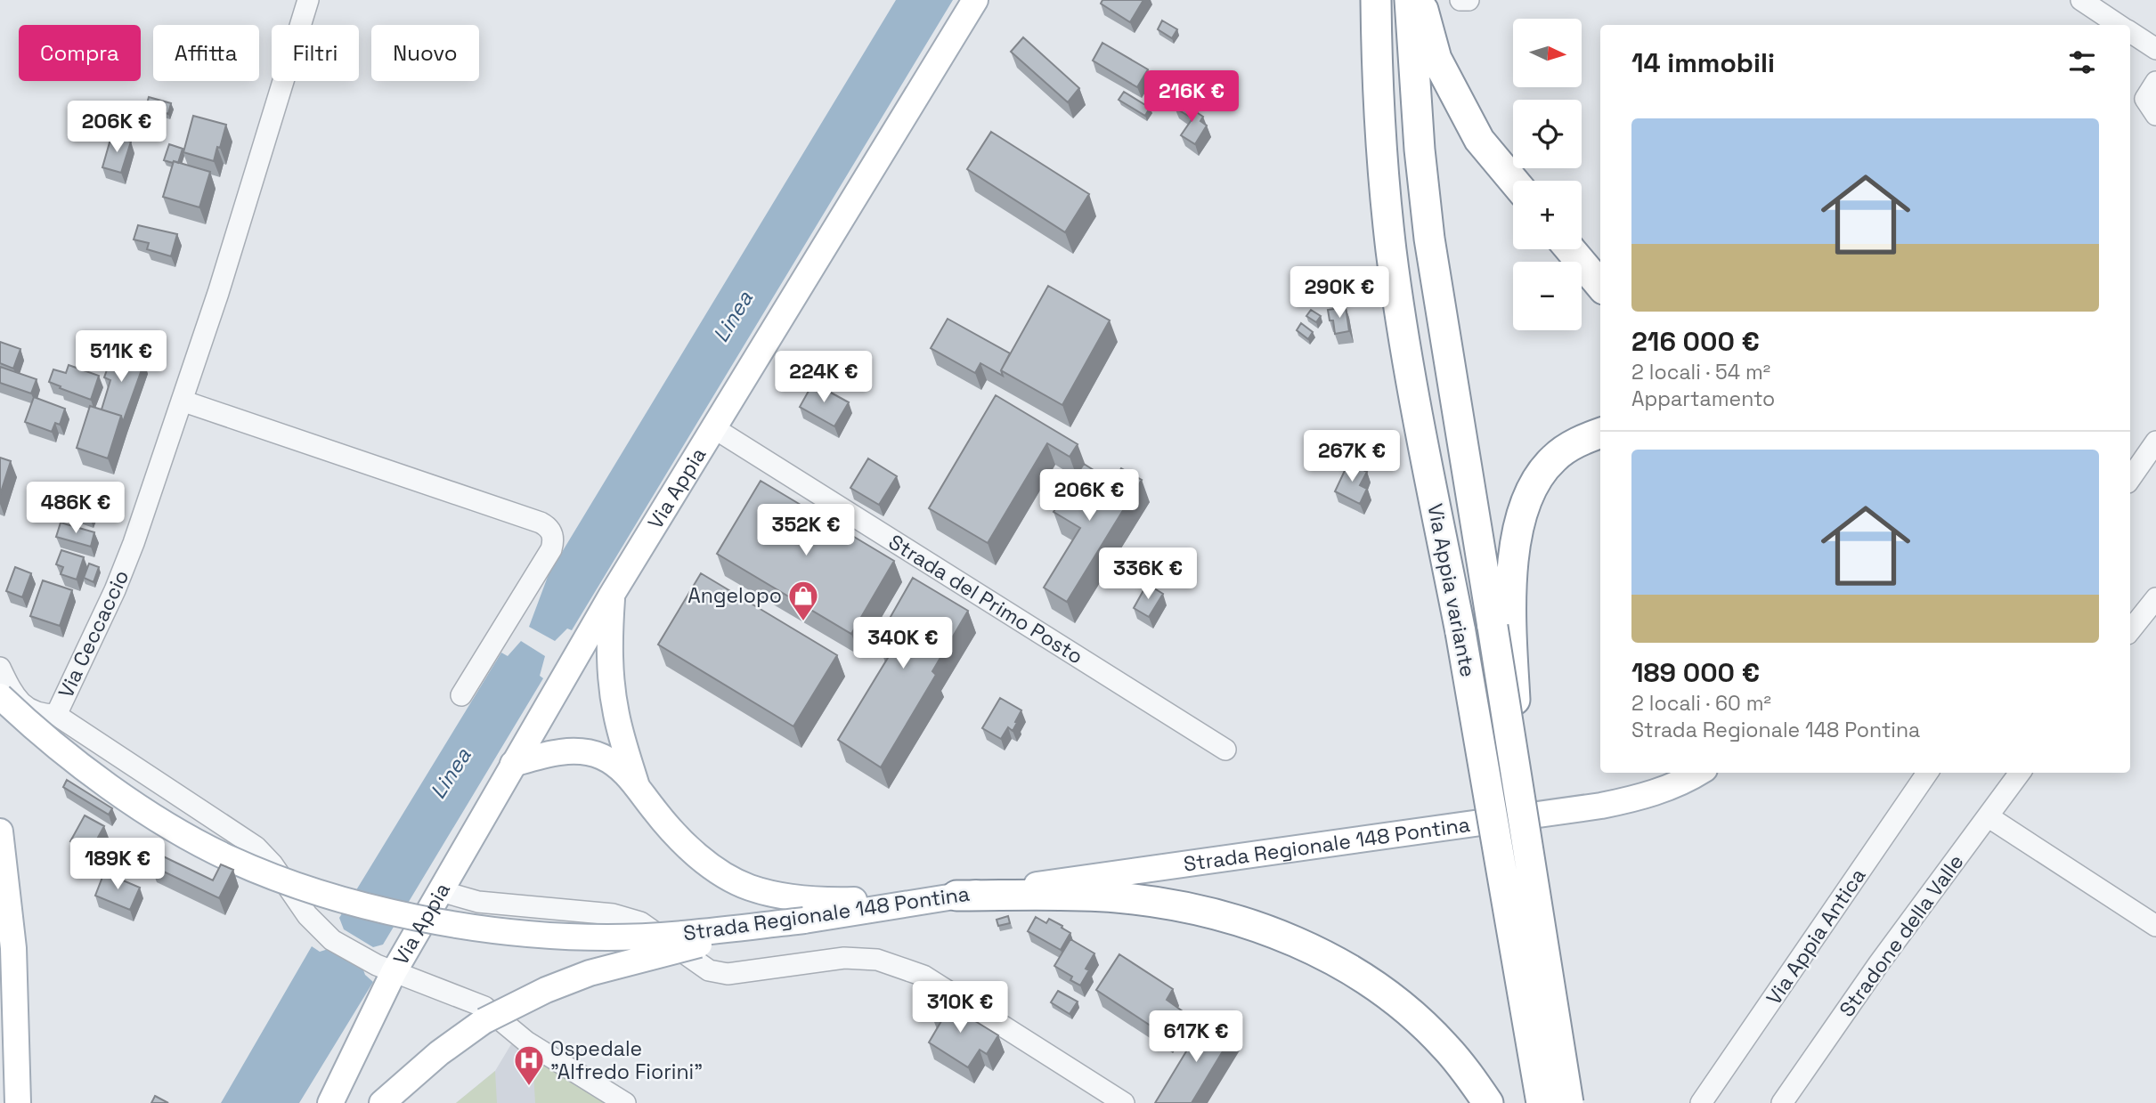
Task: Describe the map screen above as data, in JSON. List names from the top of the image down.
{
  "streets": {
    "highway": ["Via Appia variante"],
    "main road": ["Via Appia", "Strada Regionale 148 Pontina"],
    "street": [
      "Strada del Primo Posto",
      "Via Ceccaccio",
      "Stradone della Valle",
      "Via Appia Antica"
    ]
  },
  "crossings": [
    ["Via Appia", "Strada del Primo Posto"],
    ["Via Appia", "Via Ceccaccio"]
  ],
  "water": ["Linea"],
  "places": {
    "shop": ["Angelopo"],
    "hospital": ["Ospedale \"Alfredo Fiorini\""]
  },
  "north": "right",
  "page": {
    "map_buttons": ["+", "−"],
    "chip": [
      "Compra",
      "Affitta",
      "Filtri",
      "Nuovo"
    ],
    "heading": "14 immobili",
    "price": [
      "216K €",
      "206K €",
      "290K €",
      "511K €",
      "224K €",
      "267K €",
      "206K €",
      "486K €",
      "352K €",
      "336K €",
      "340K €",
      "189K €",
      "310K €",
      "617K €"
    ],
    "list": [
      {
        "name": "216 000 €",
        "note": "2 locali · 54 m² · Appartamento"
      },
      {
        "name": "189 000 €",
        "note": "2 locali · 60 m² · Strada Regionale 148 Pontina"
      }
    ]
  }
}
